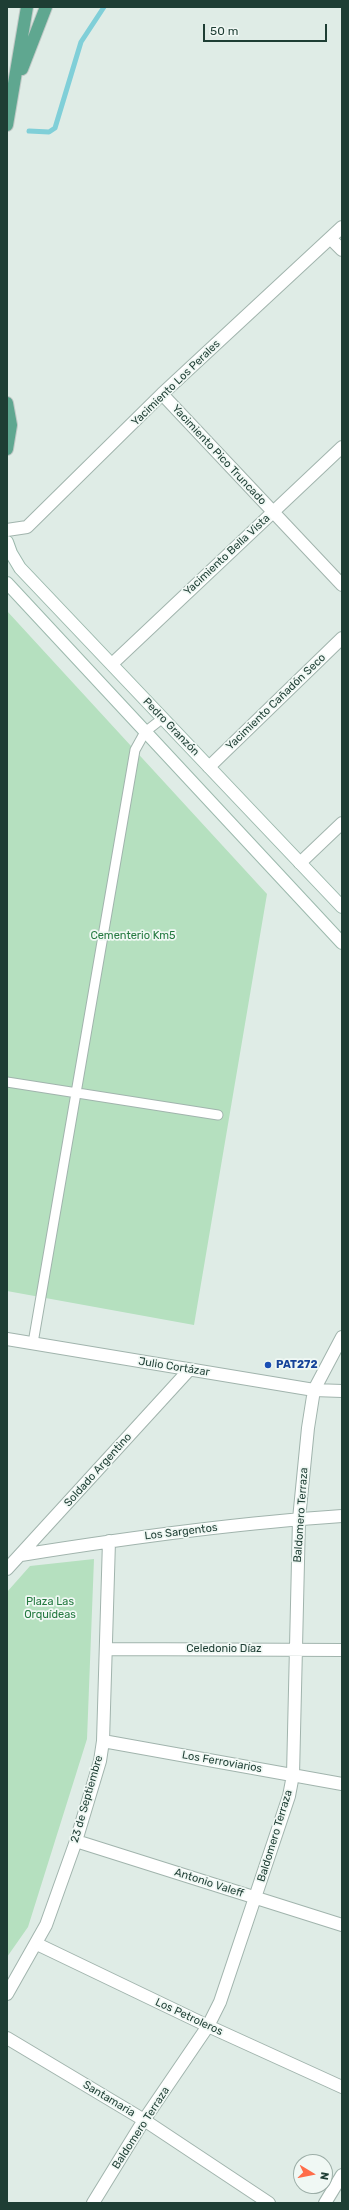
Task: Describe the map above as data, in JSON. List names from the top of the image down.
{
  "streets": {
    "street": [
      "Yacimiento Los Perales",
      "Yacimiento Pico Truncado",
      "Yacimiento Bella Vista",
      "Yacimiento Cañadón Seco",
      "Pedro Granzón",
      "Julio Cortázar",
      "Soldado Argentino",
      "Baldomero Terraza",
      "Los Sargentos",
      "Celedonio Díaz",
      "Los Ferroviarios",
      "23 de Septiembre",
      "Antonio Valeff",
      "Los Petroleros",
      "Santamaria"
    ]
  },
  "crossings": [
    ["Yacimiento Los Perales", "Yacimiento Pico Truncado"],
    ["Yacimiento Pico Truncado", "Yacimiento Bella Vista"],
    ["Yacimiento Bella Vista", "Pedro Granzón"],
    ["Yacimiento Cañadón Seco", "Pedro Granzón"],
    ["Julio Cortázar", "Soldado Argentino"],
    ["Julio Cortázar", "Baldomero Terraza"],
    ["Soldado Argentino", "Los Sargentos"],
    ["Baldomero Terraza", "Los Sargentos"],
    ["Baldomero Terraza", "Celedonio Díaz"],
    ["Baldomero Terraza", "Los Ferroviarios"],
    ["Baldomero Terraza", "Antonio Valeff"],
    ["Baldomero Terraza", "Los Petroleros"],
    ["Baldomero Terraza", "Santamaria"],
    ["Los Sargentos", "23 de Septiembre"],
    ["Celedonio Díaz", "23 de Septiembre"],
    ["Los Ferroviarios", "23 de Septiembre"],
    ["23 de Septiembre", "Antonio Valeff"],
    ["23 de Septiembre", "Los Petroleros"]
  ],
  "parks": ["Cementerio Km5", "Plaza Las Orquídeas"],
  "places": ["PAT272"],
  "scale_bar": "50 m",
  "north": "right"
}
